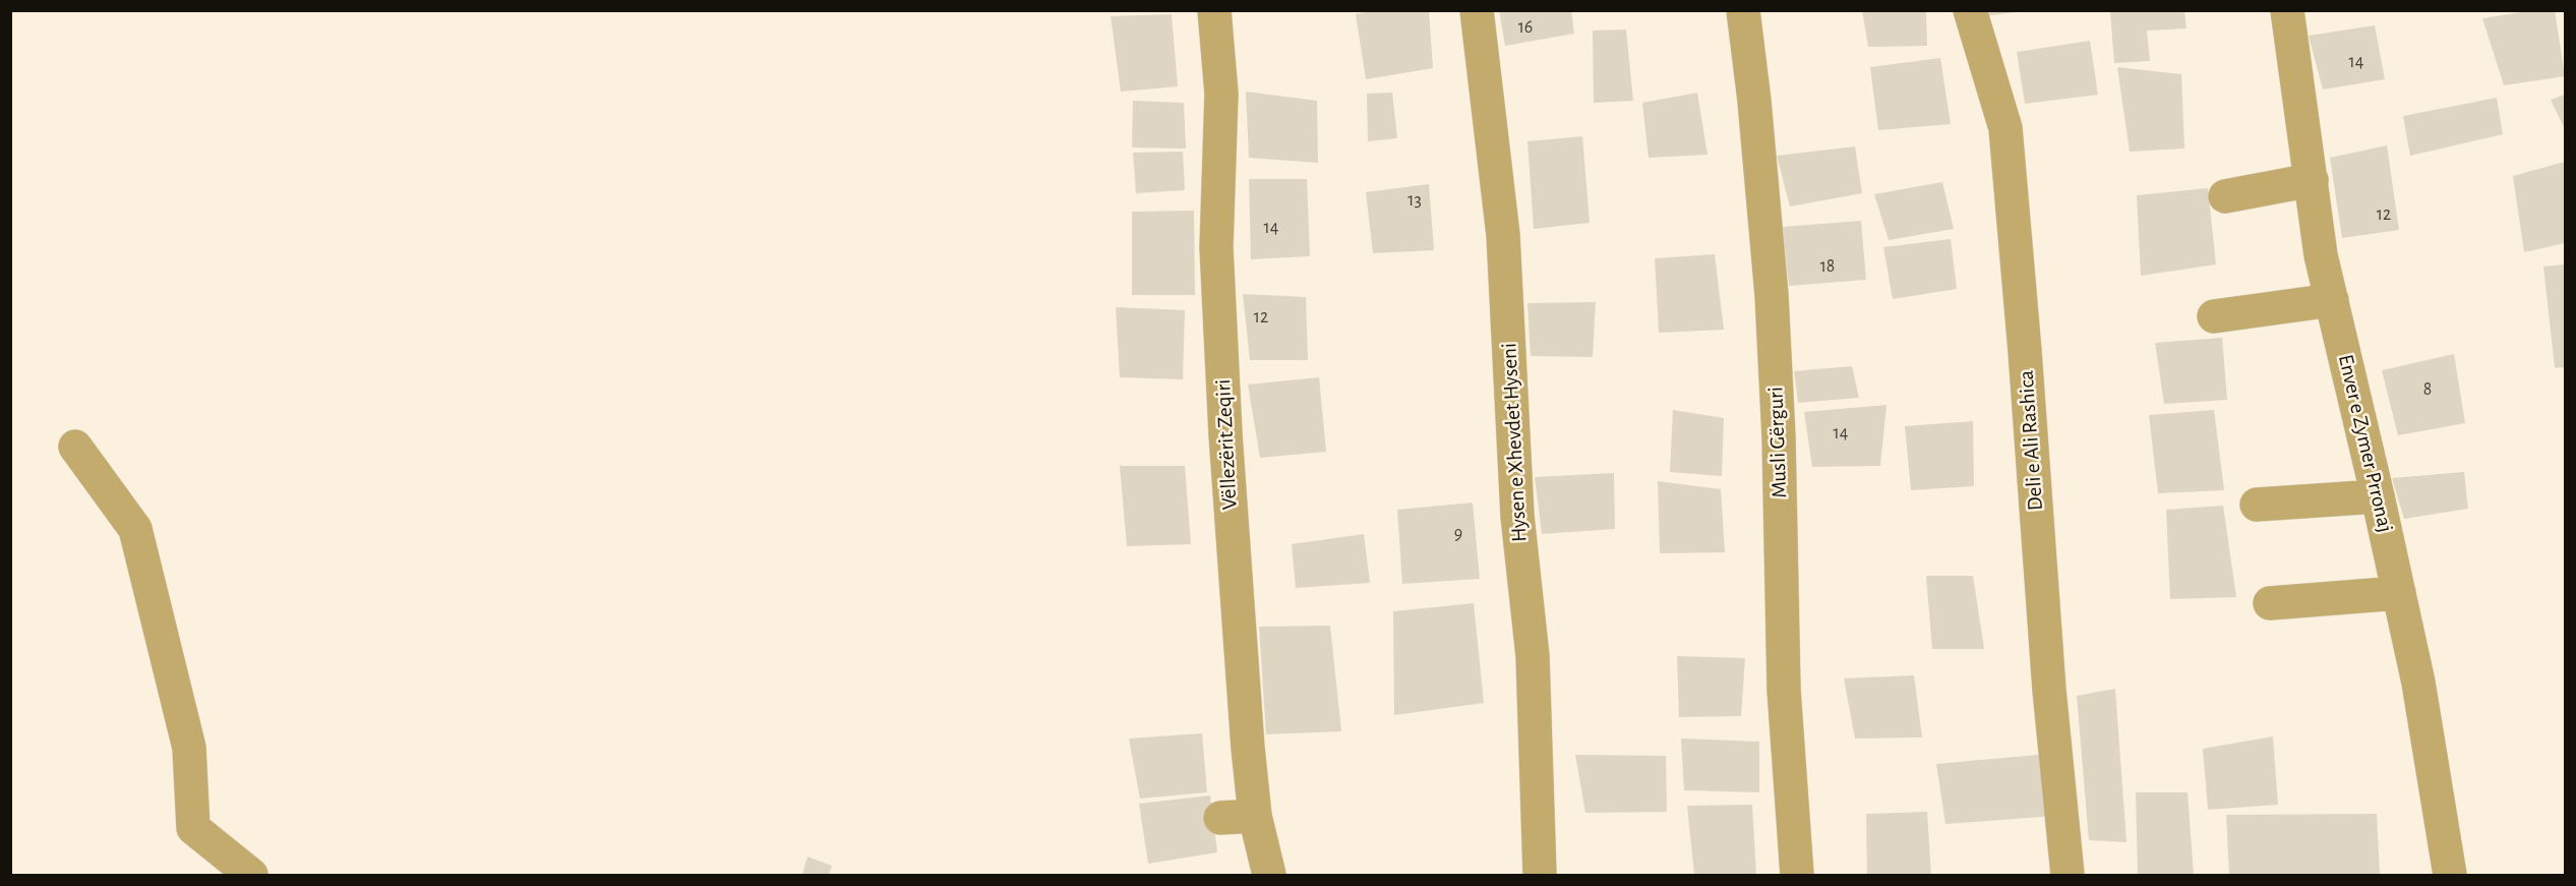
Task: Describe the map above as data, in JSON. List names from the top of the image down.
{
  "streets": {
    "street": [
      "Deli e Ali Rashica",
      "Hysen e Xhevdet Hyseni",
      "Musli Gërguri",
      "Enver e Zymer Prronaj",
      "Vëllezërit Zeqiri"
    ]
  },
  "house_numbers": [
    "16",
    "14",
    "13",
    "12",
    "14",
    "18",
    "12",
    "8",
    "14",
    "9"
  ]
}
